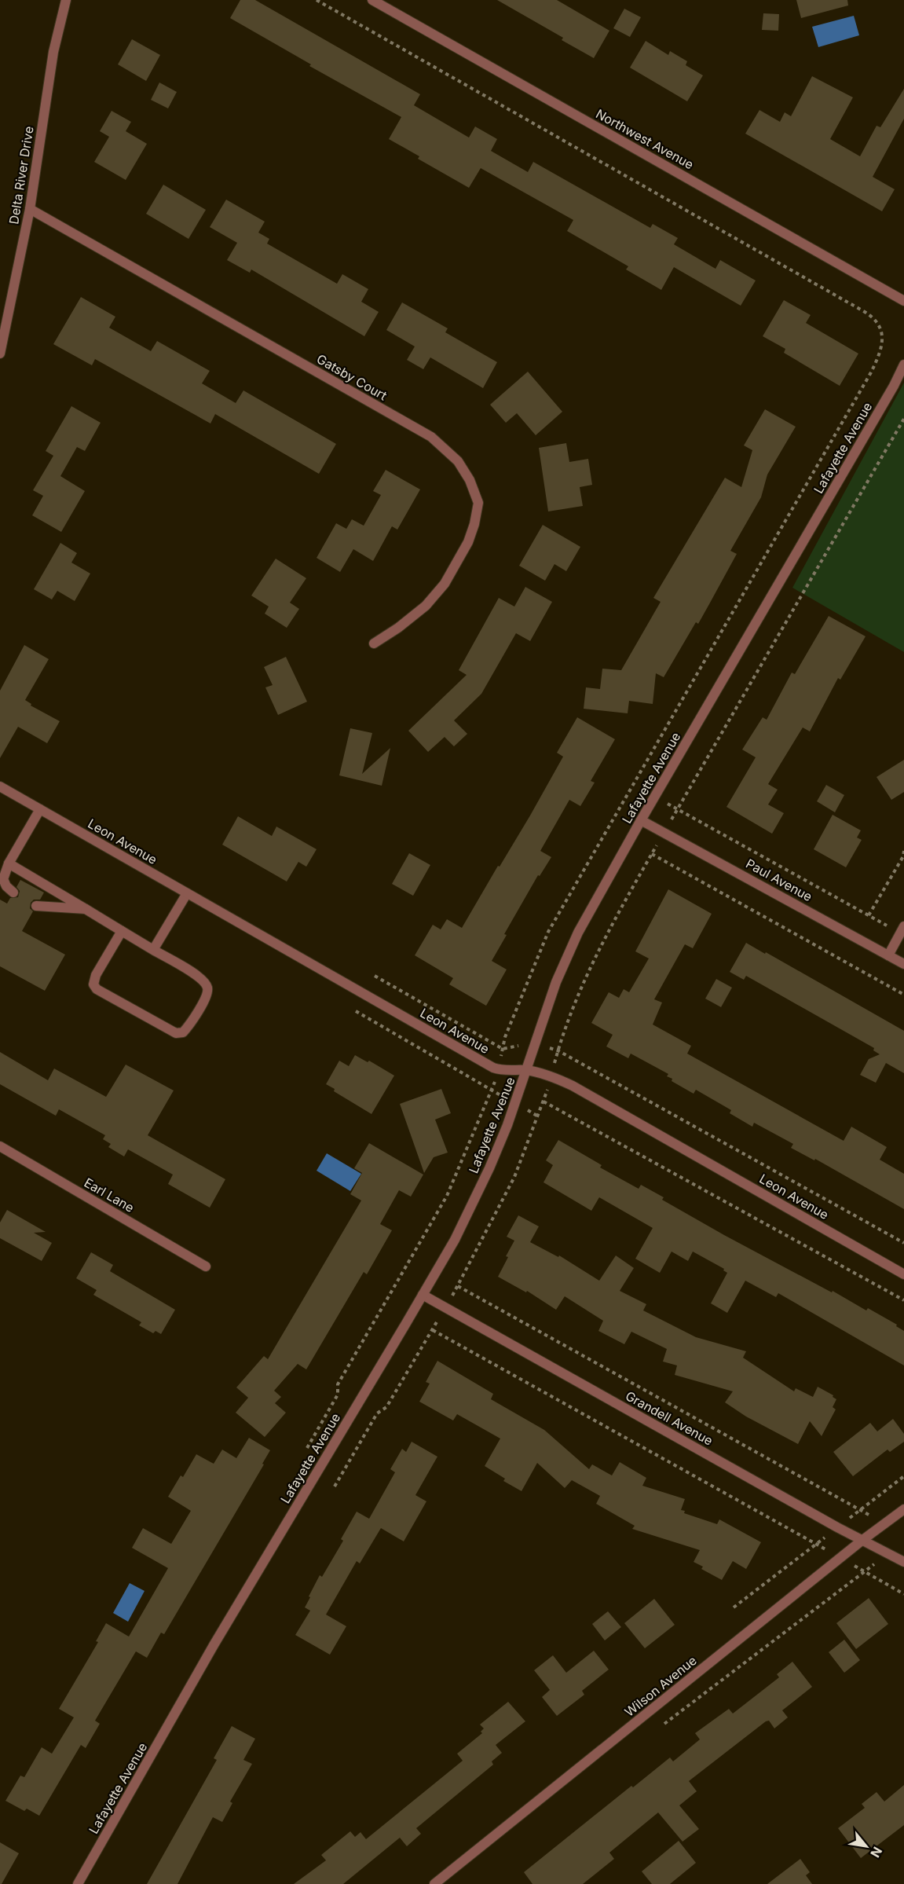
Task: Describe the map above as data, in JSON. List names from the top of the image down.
{
  "streets": {
    "street": [
      "Northwest Avenue",
      "Delta River Drive",
      "Gatsby Court",
      "Lafayette Avenue",
      "Leon Avenue",
      "Paul Avenue",
      "Earl Lane",
      "Grandell Avenue",
      "Wilson Avenue"
    ]
  },
  "crossings": [
    ["Delta River Drive", "Gatsby Court"],
    ["Lafayette Avenue", "Leon Avenue"],
    ["Lafayette Avenue", "Paul Avenue"],
    ["Lafayette Avenue", "Grandell Avenue"],
    ["Grandell Avenue", "Wilson Avenue"]
  ],
  "north": "bottom right"
}
